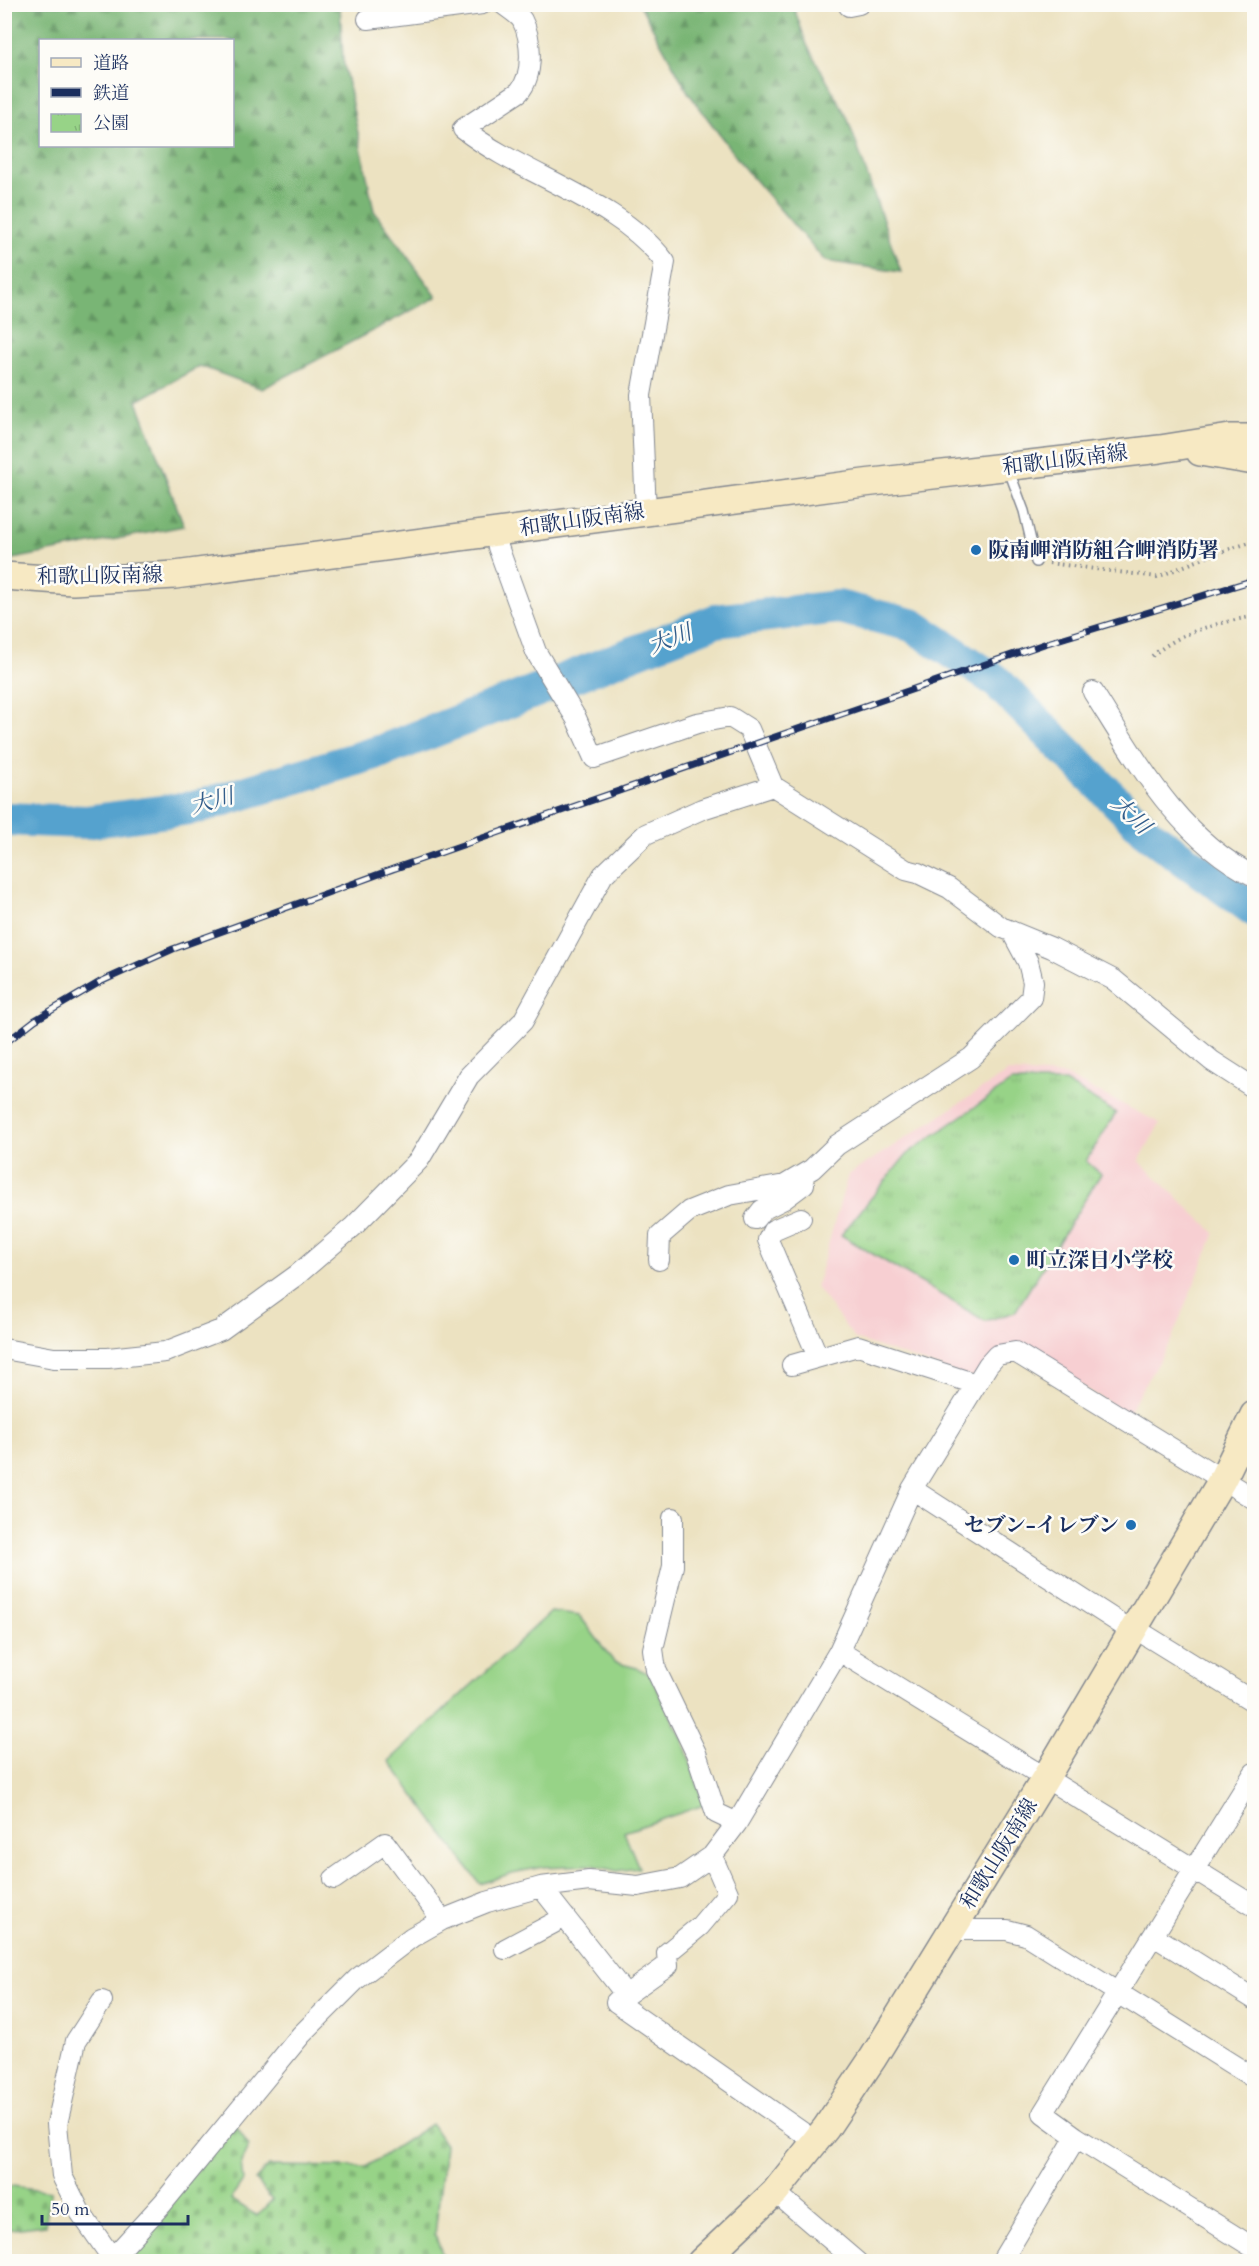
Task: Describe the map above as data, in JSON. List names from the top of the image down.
{
  "streets": {
    "main road": ["和歌山阪南線"]
  },
  "water": ["大川"],
  "places": ["阪南岬消防組合岬消防署", "町立深日小学校", "セブン-イレブン"],
  "legend": ["道路", "鉄道", "公園"],
  "scale_bar": "50 m"
}
